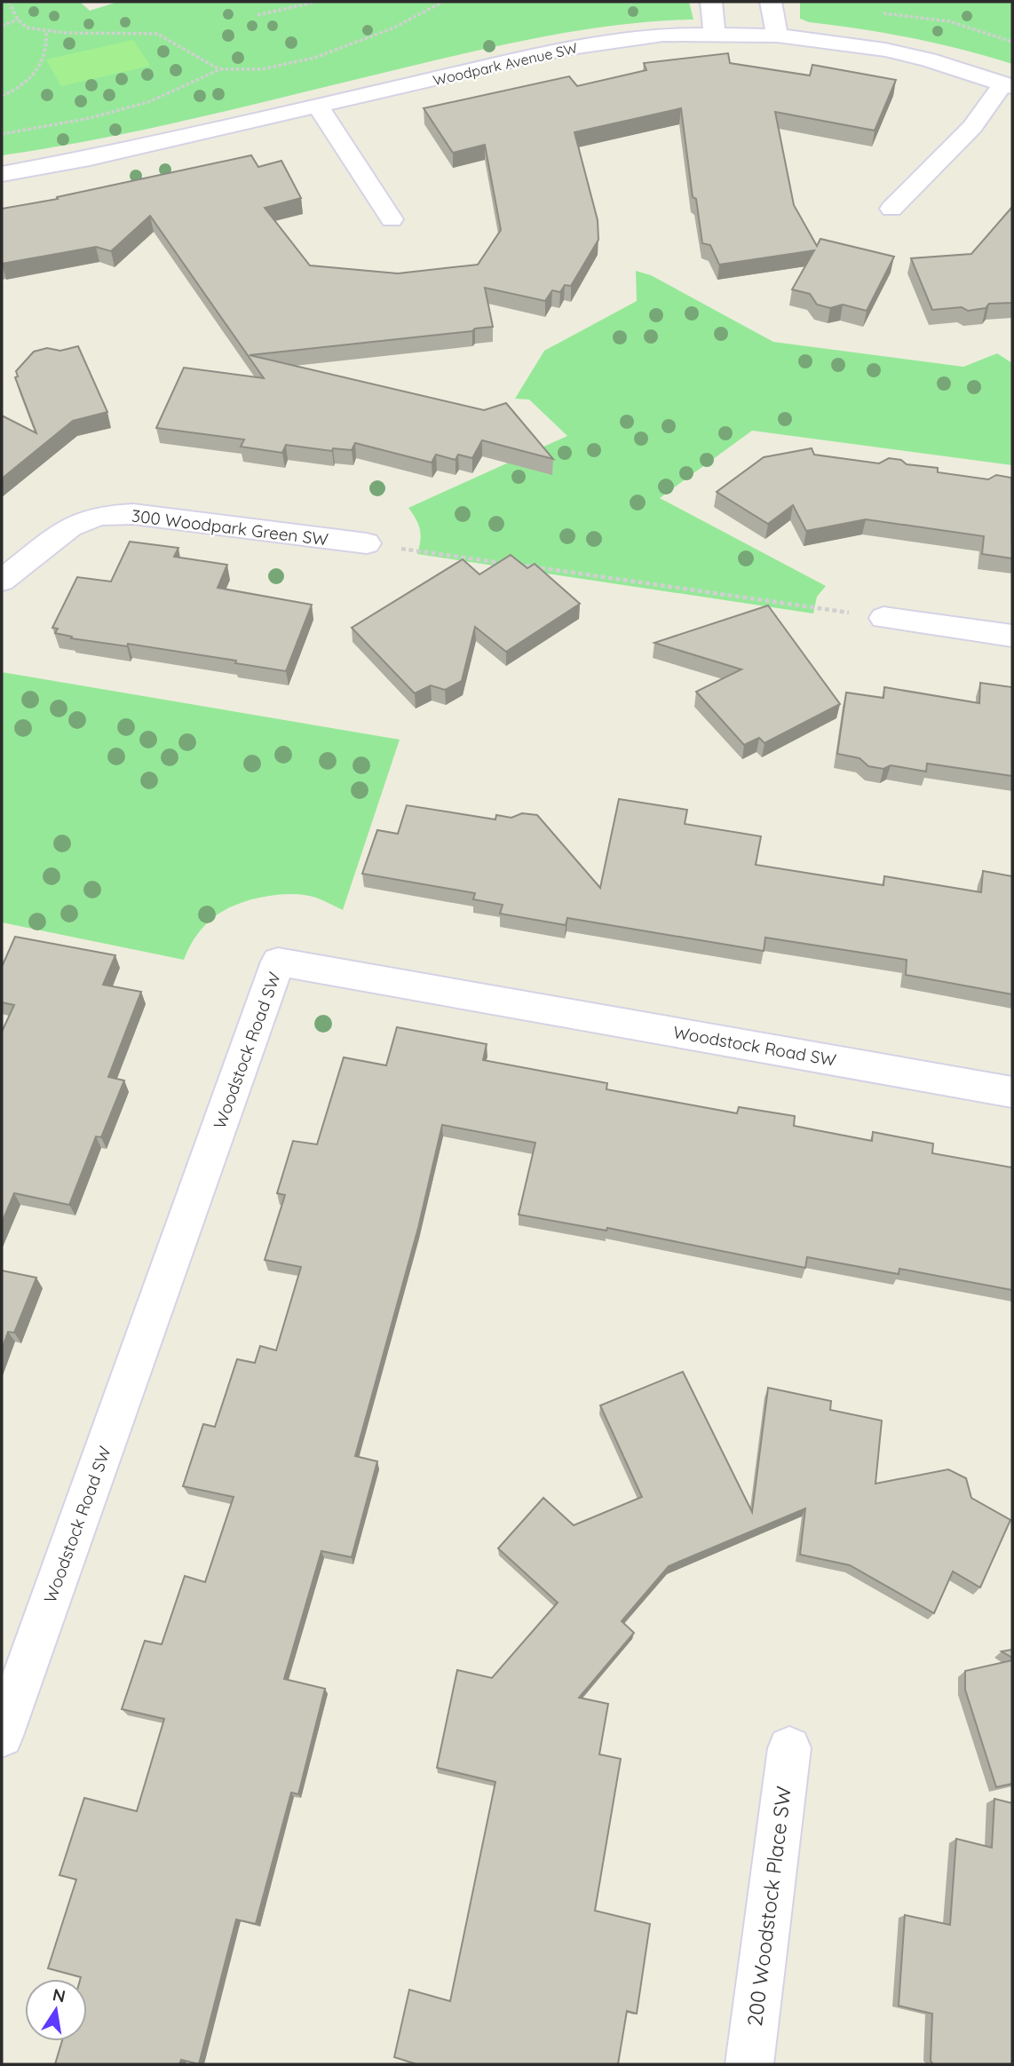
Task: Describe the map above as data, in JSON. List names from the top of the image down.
{
  "streets": {
    "street": [
      "Woodpark Avenue SW",
      "300 Woodpark Green SW",
      "Woodstock Road SW",
      "200 Woodstock Place SW"
    ]
  },
  "north": "top"
}
